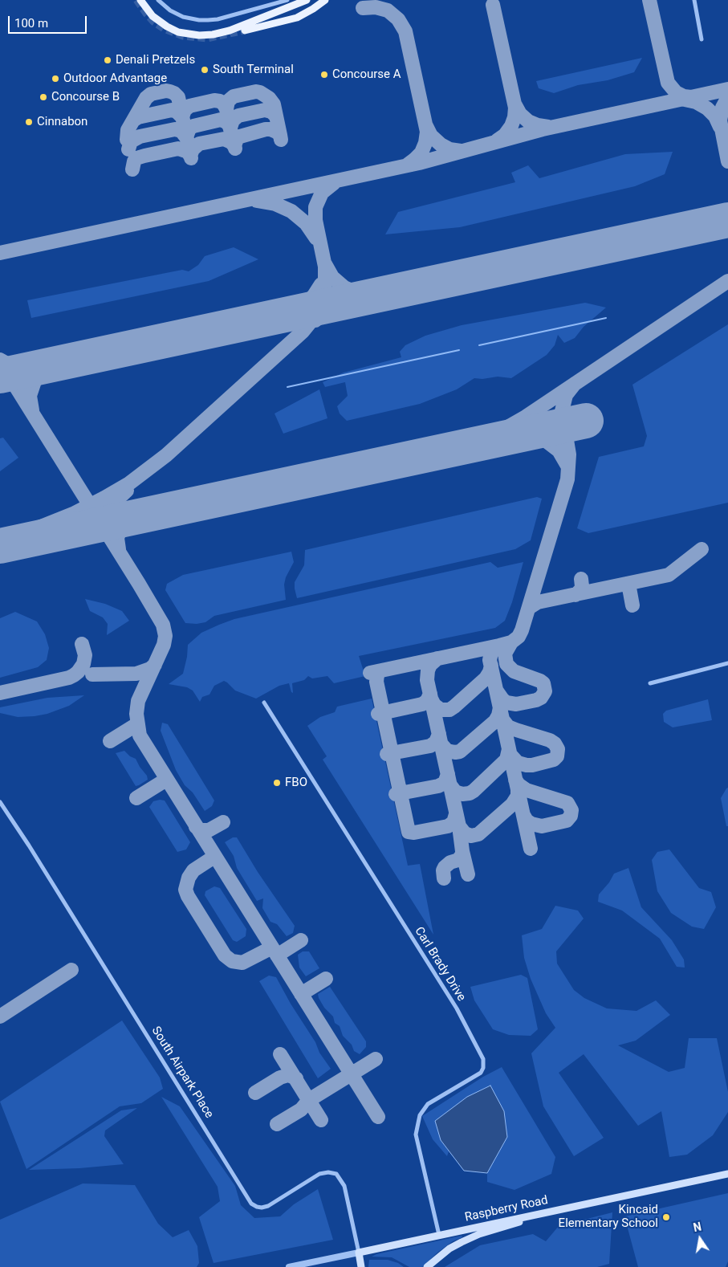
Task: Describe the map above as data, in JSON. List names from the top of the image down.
{
  "streets": {
    "main road": ["Raspberry Road"],
    "street": ["Carl Brady Drive", "South Airpark Place"]
  },
  "crossings": [
    ["Carl Brady Drive", "Raspberry Road"],
    ["South Airpark Place", "Raspberry Road"]
  ],
  "places": [
    "Denali Pretzels",
    "South Terminal",
    "Concourse A",
    "Outdoor Advantage",
    "Concourse B",
    "Cinnabon",
    "FBO",
    "Kincaid Elementary School"
  ],
  "scale_bar": "100 m",
  "north": "top"
}
